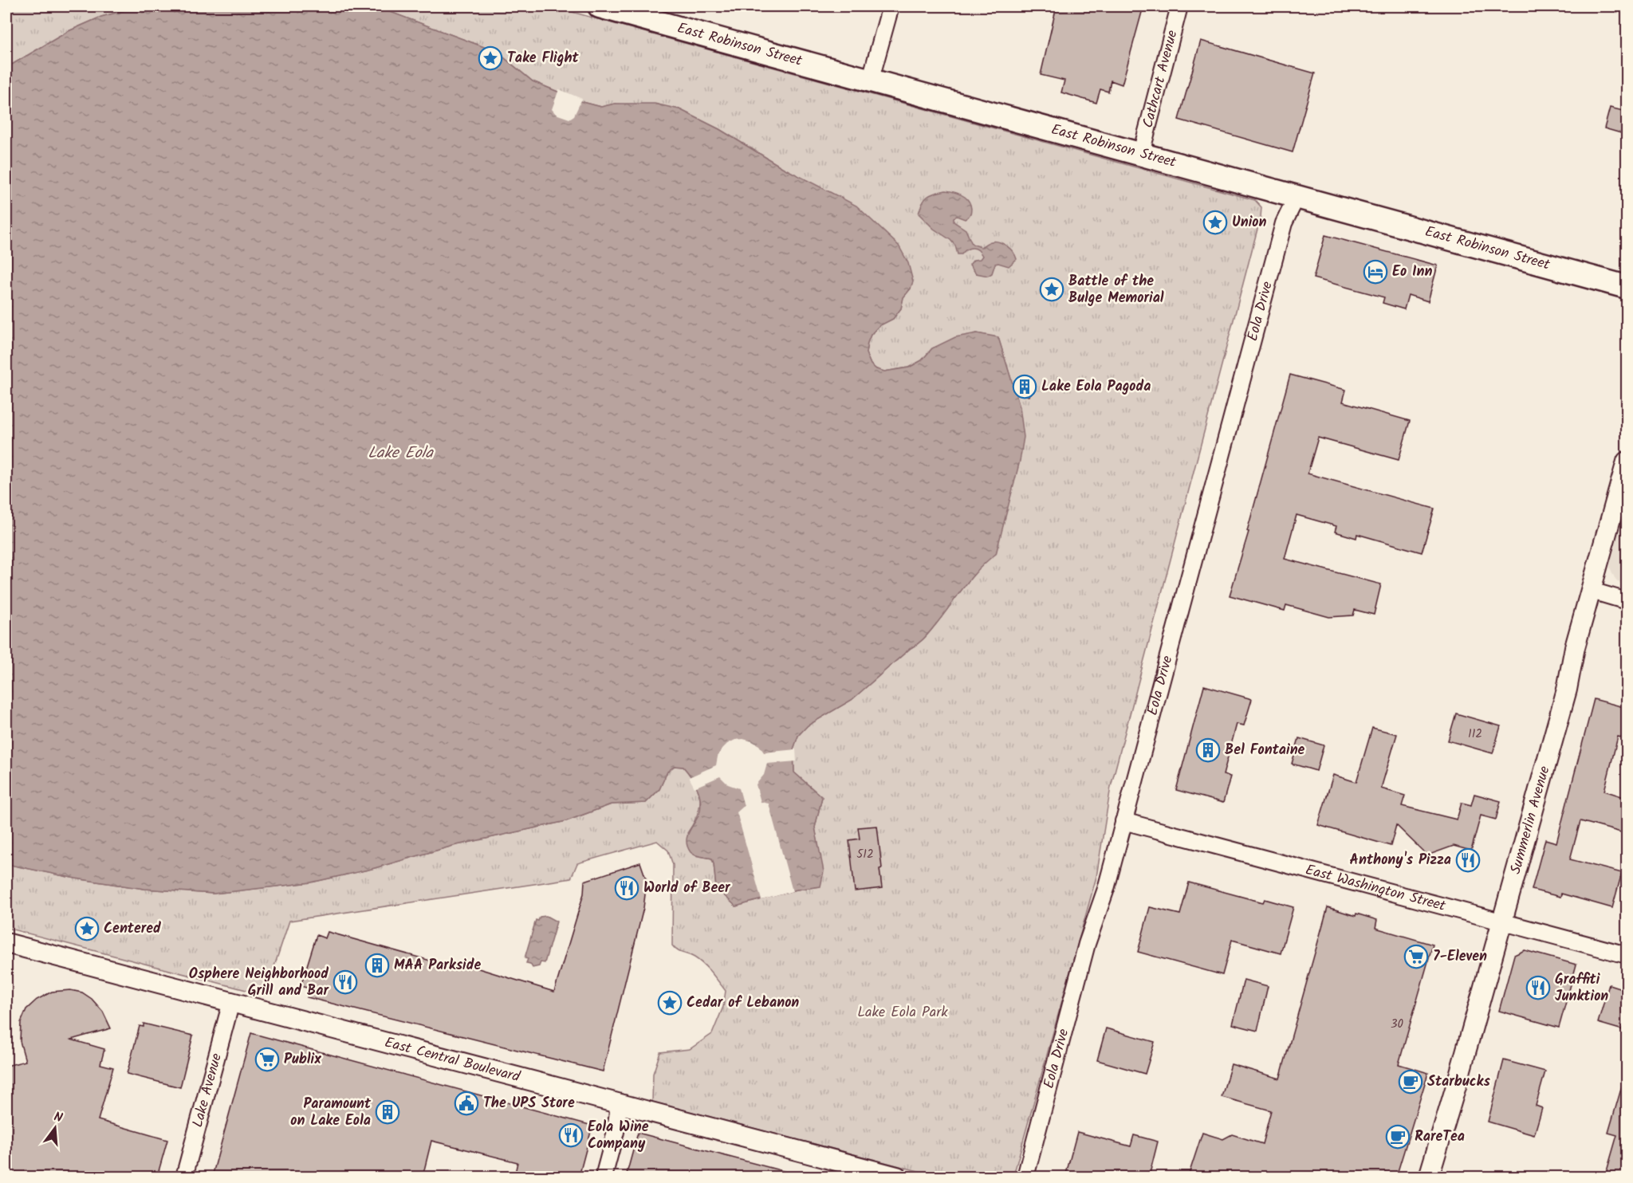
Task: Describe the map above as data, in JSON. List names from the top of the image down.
{
  "streets": {
    "main road": ["East Robinson Street"],
    "street": [
      "Cathcart Avenue",
      "Eola Drive",
      "Summerlin Avenue",
      "East Washington Street",
      "East Central Boulevard",
      "Lake Avenue"
    ]
  },
  "crossings": [
    ["East Robinson Street", "Cathcart Avenue"],
    ["East Robinson Street", "Eola Drive"],
    ["Eola Drive", "East Washington Street"],
    ["Summerlin Avenue", "East Washington Street"],
    ["East Central Boulevard", "Lake Avenue"]
  ],
  "water": ["Lake Eola"],
  "parks": ["Lake Eola Park"],
  "places": {
    "place": [
      "Take Flight",
      "Union",
      "Battle of the Bulge Memorial",
      "Centered",
      "Cedar of Lebanon"
    ],
    "hotel": ["Eo Inn"],
    "building": [
      "Lake Eola Pagoda",
      "Bel Fontaine",
      "MAA Parkside",
      "Paramount on Lake Eola"
    ],
    "restaurant": [
      "Anthony's Pizza",
      "World of Beer",
      "Osphere Neighborhood Grill and Bar",
      "Graffiti Junktion",
      "Eola Wine Company"
    ],
    "supermarket": ["7-Eleven", "Publix"],
    "cafe": ["Starbucks", "RareTea"],
    "public building": ["The UPS Store"]
  },
  "house_numbers": ["112", "512", "30"],
  "north": "top"
}
